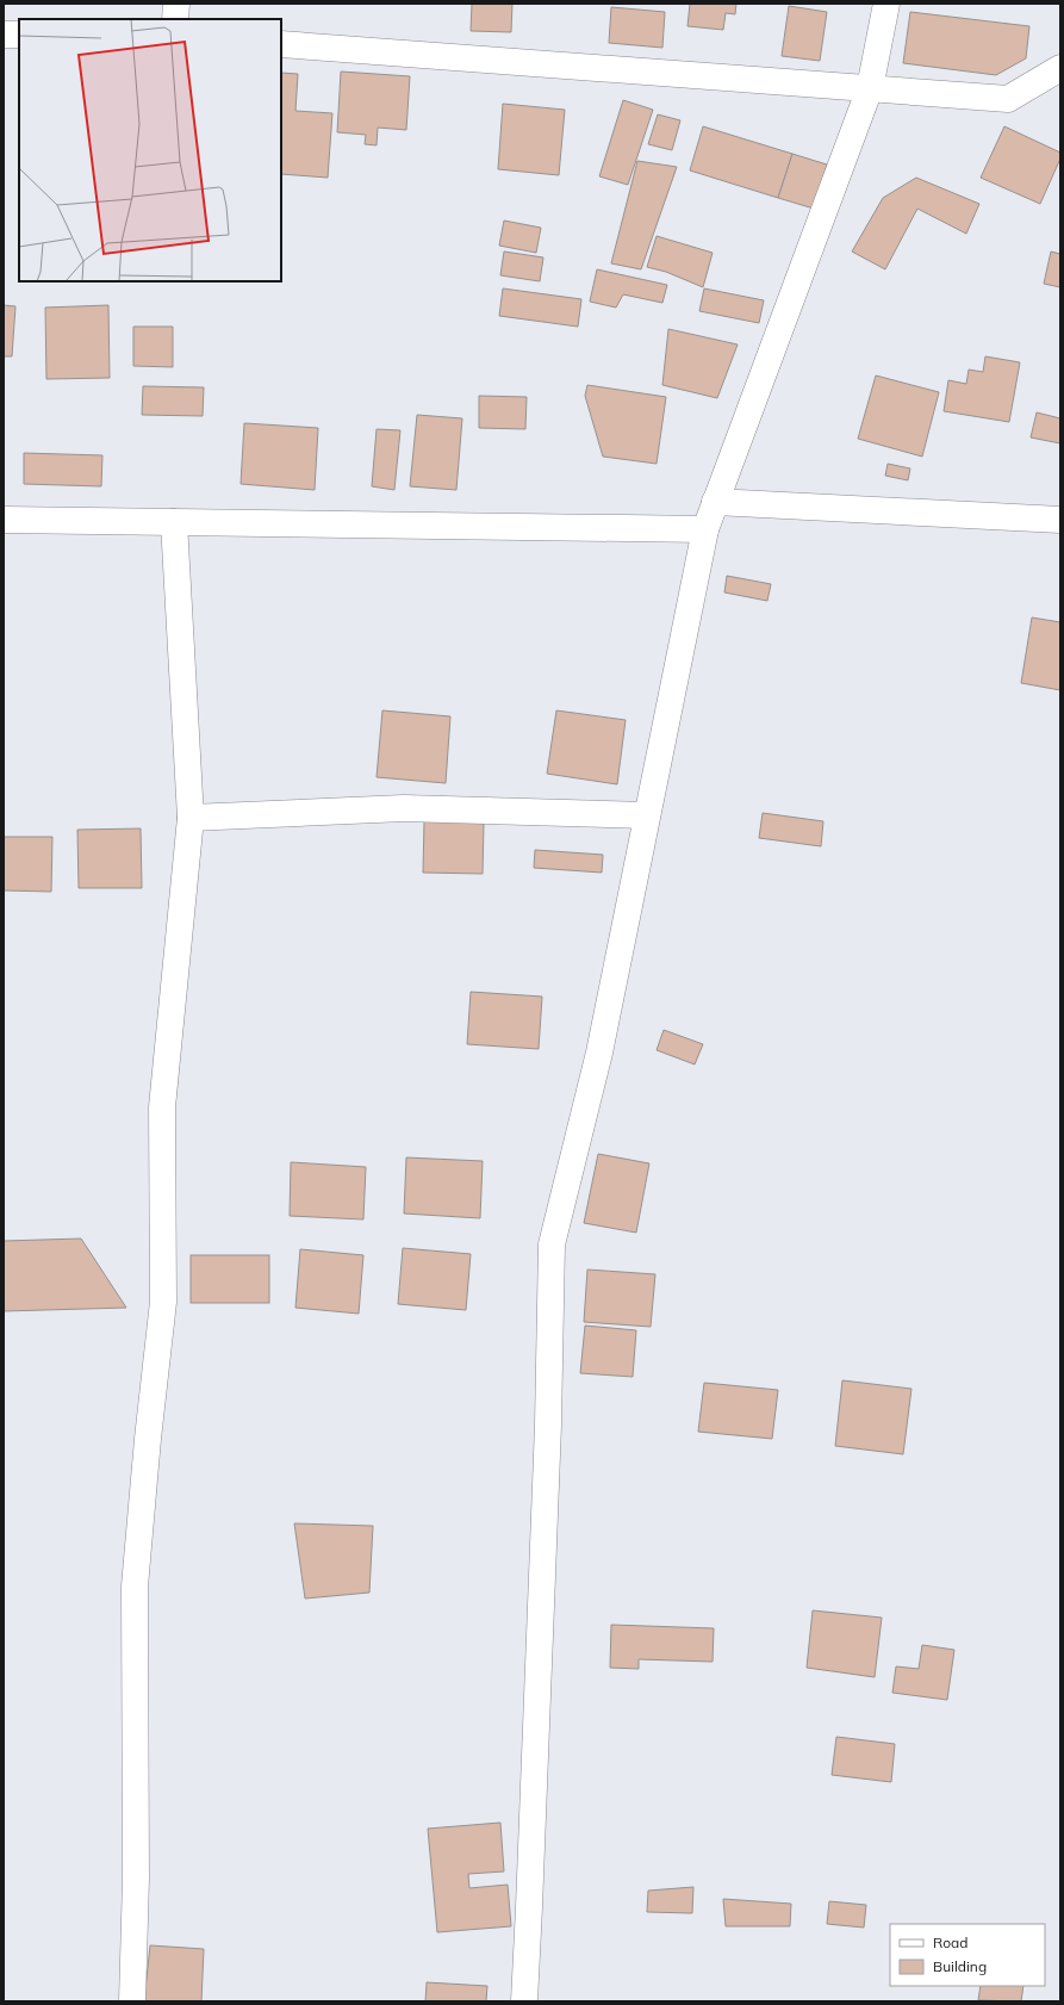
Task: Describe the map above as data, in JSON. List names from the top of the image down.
{
  "legend": ["Road", "Building"]
}
